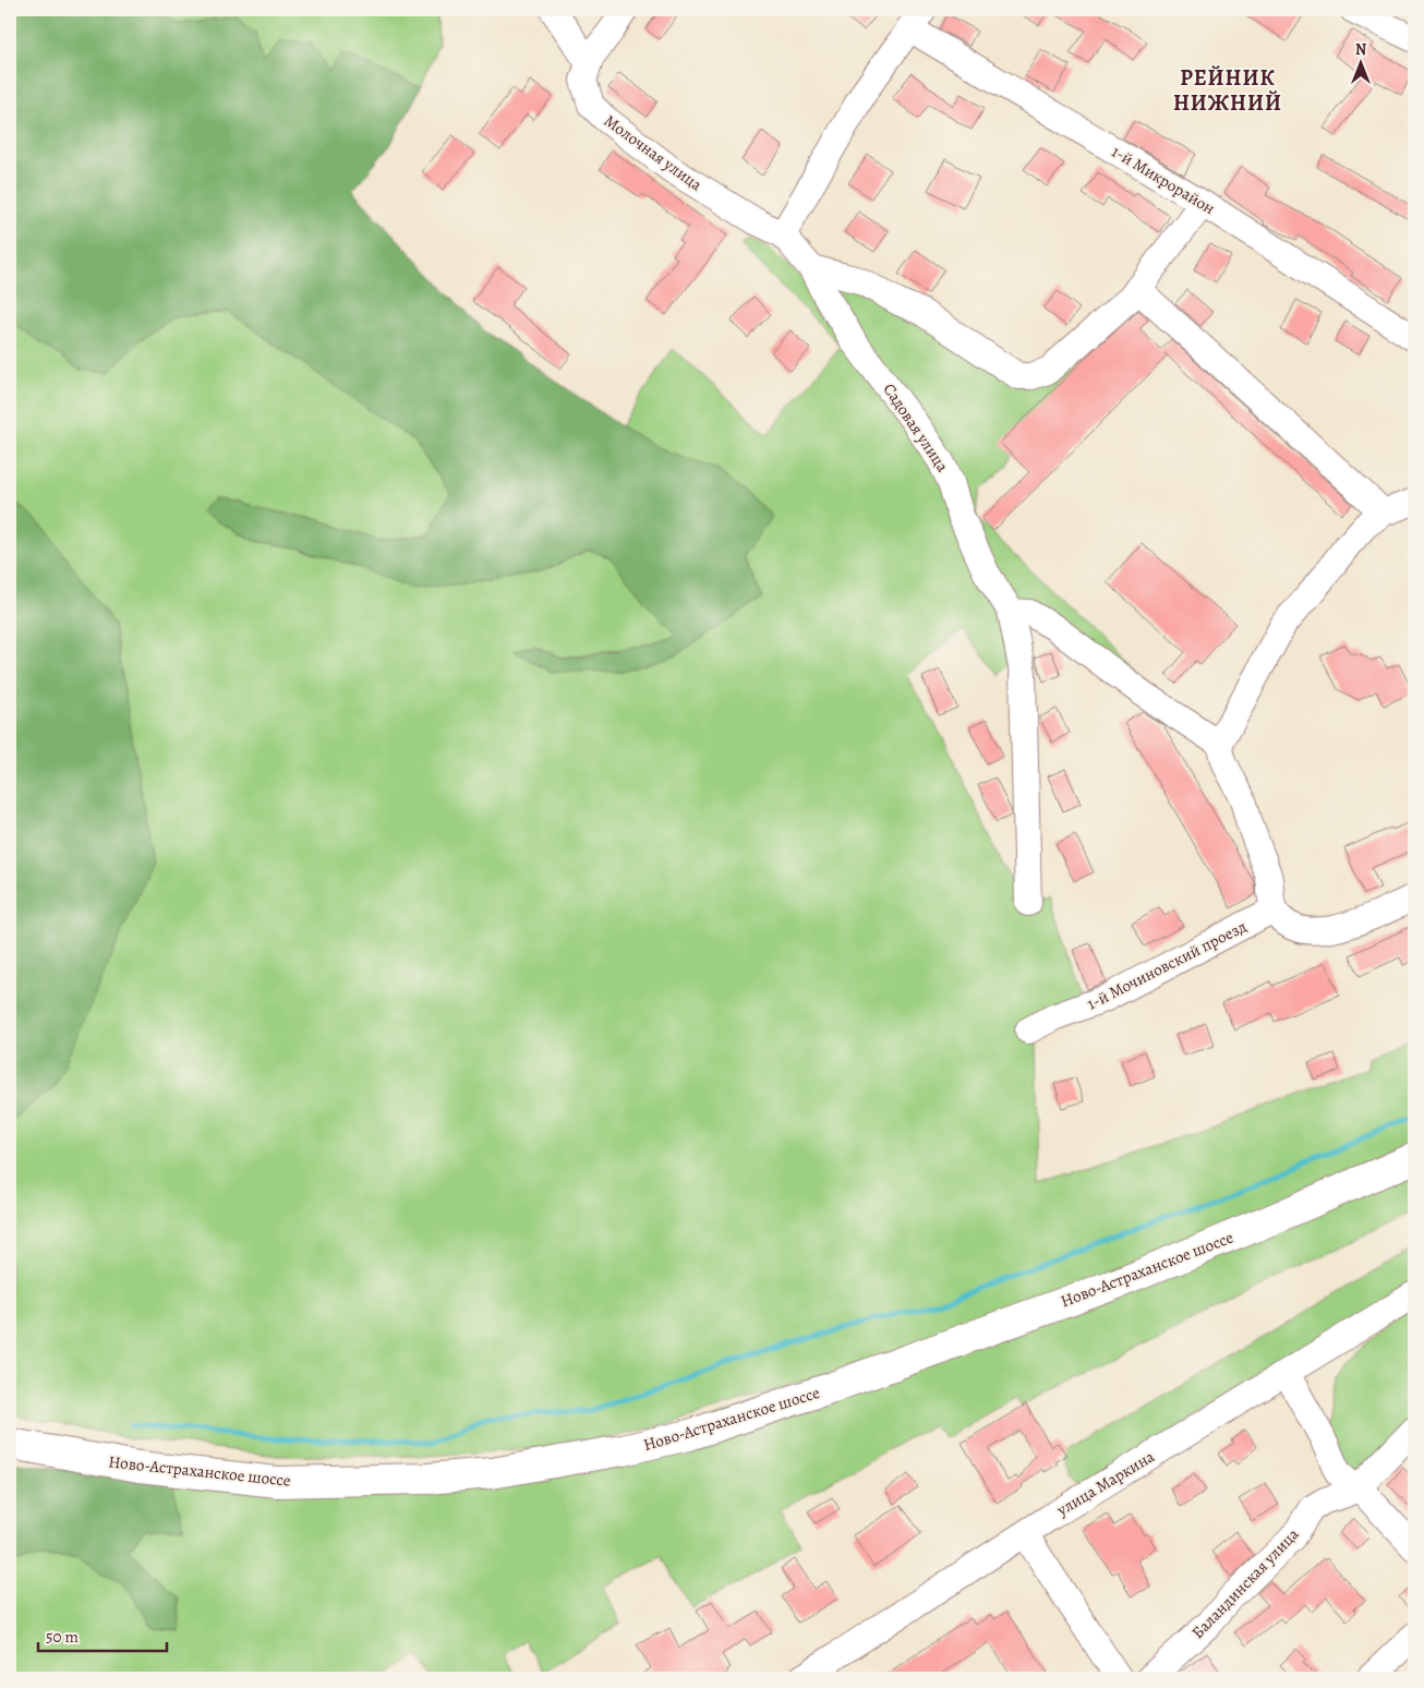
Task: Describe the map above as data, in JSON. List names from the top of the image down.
{
  "streets": {
    "main road": ["Ново-Астраханское шоссе"],
    "street": [
      "Молочная улица",
      "1-й Микрорайон",
      "Садовая улица",
      "1-й Мочиновский проезд",
      "улица Маркина",
      "Баландинская улица"
    ]
  },
  "crossings": [
    ["Молочная улица", "Садовая улица"]
  ],
  "districts": ["РЕЙНИК НИЖНИЙ"],
  "scale_bar": "50 m",
  "north": "top"
}
